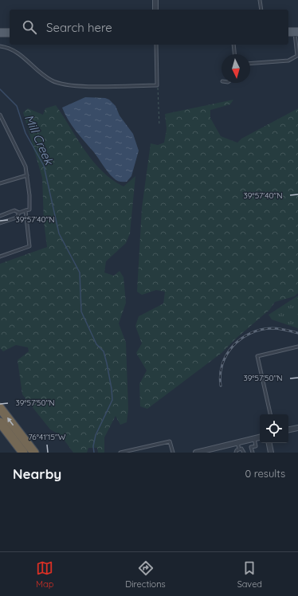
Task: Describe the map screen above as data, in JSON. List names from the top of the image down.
{
  "water": ["Mill Creek"],
  "north": "bottom",
  "page": {
    "search": "Search here",
    "heading": ["Nearby", "0 results"],
    "nav": ["Map", "Directions", "Saved"]
  },
  "coordinates": ["39°57'40\"N", "39°57'50\"N", "76°41'15\"W"]
}
